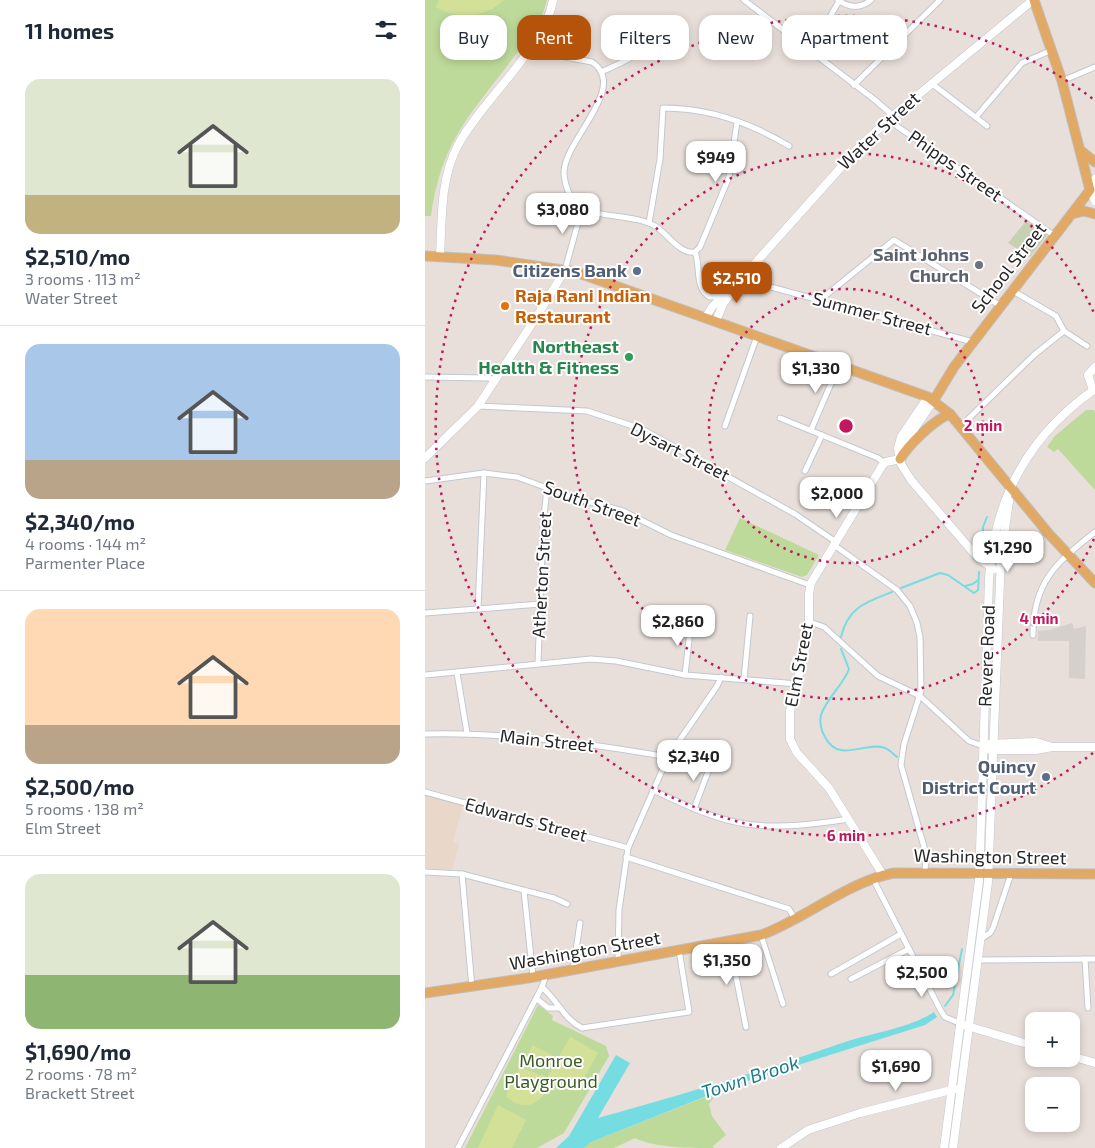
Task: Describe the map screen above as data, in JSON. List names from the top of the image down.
{
  "streets": {
    "main road": [
      "Water Street",
      "School Street",
      "Revere Road",
      "Elm Street",
      "Washington Street"
    ],
    "street": [
      "Phipps Street",
      "Summer Street",
      "Dysart Street",
      "South Street",
      "Atherton Street",
      "Main Street",
      "Edwards Street"
    ]
  },
  "crossings": [
    ["Water Street", "Phipps Street"],
    ["Water Street", "Summer Street"],
    ["Phipps Street", "School Street"],
    ["School Street", "Summer Street"],
    ["Dysart Street", "Elm Street"],
    ["Dysart Street", "Washington Street"],
    ["South Street", "Atherton Street"],
    ["South Street", "Elm Street"],
    ["Revere Road", "Washington Street"],
    ["Elm Street", "Washington Street"]
  ],
  "water": ["Town Brook"],
  "parks": ["Monroe Playground"],
  "places": [
    "Saint Johns Church",
    "Citizens Bank",
    "Raja Rani Indian Restaurant",
    "Northeast Health & Fitness",
    "Quincy District Court"
  ],
  "page": {
    "heading": "11 homes",
    "chip": [
      "Buy",
      "Rent",
      "Filters",
      "New",
      "Apartment"
    ],
    "list": [
      {
        "name": "$2,510/mo",
        "note": "3 rooms · 113 m² · Water Street"
      },
      {
        "name": "$2,340/mo",
        "note": "4 rooms · 144 m² · Parmenter Place"
      },
      {
        "name": "$2,500/mo",
        "note": "5 rooms · 138 m² · Elm Street"
      },
      {
        "name": "$1,690/mo",
        "note": "2 rooms · 78 m² · Brackett Street"
      }
    ],
    "price": [
      "$949",
      "$3,080",
      "$2,510",
      "$1,330",
      "$2,000",
      "$1,290",
      "$2,860",
      "$2,340",
      "$1,350",
      "$2,500",
      "$1,690"
    ],
    "map_buttons": ["+", "−"]
  },
  "rings": ["2 min", "4 min", "6 min"]
}
